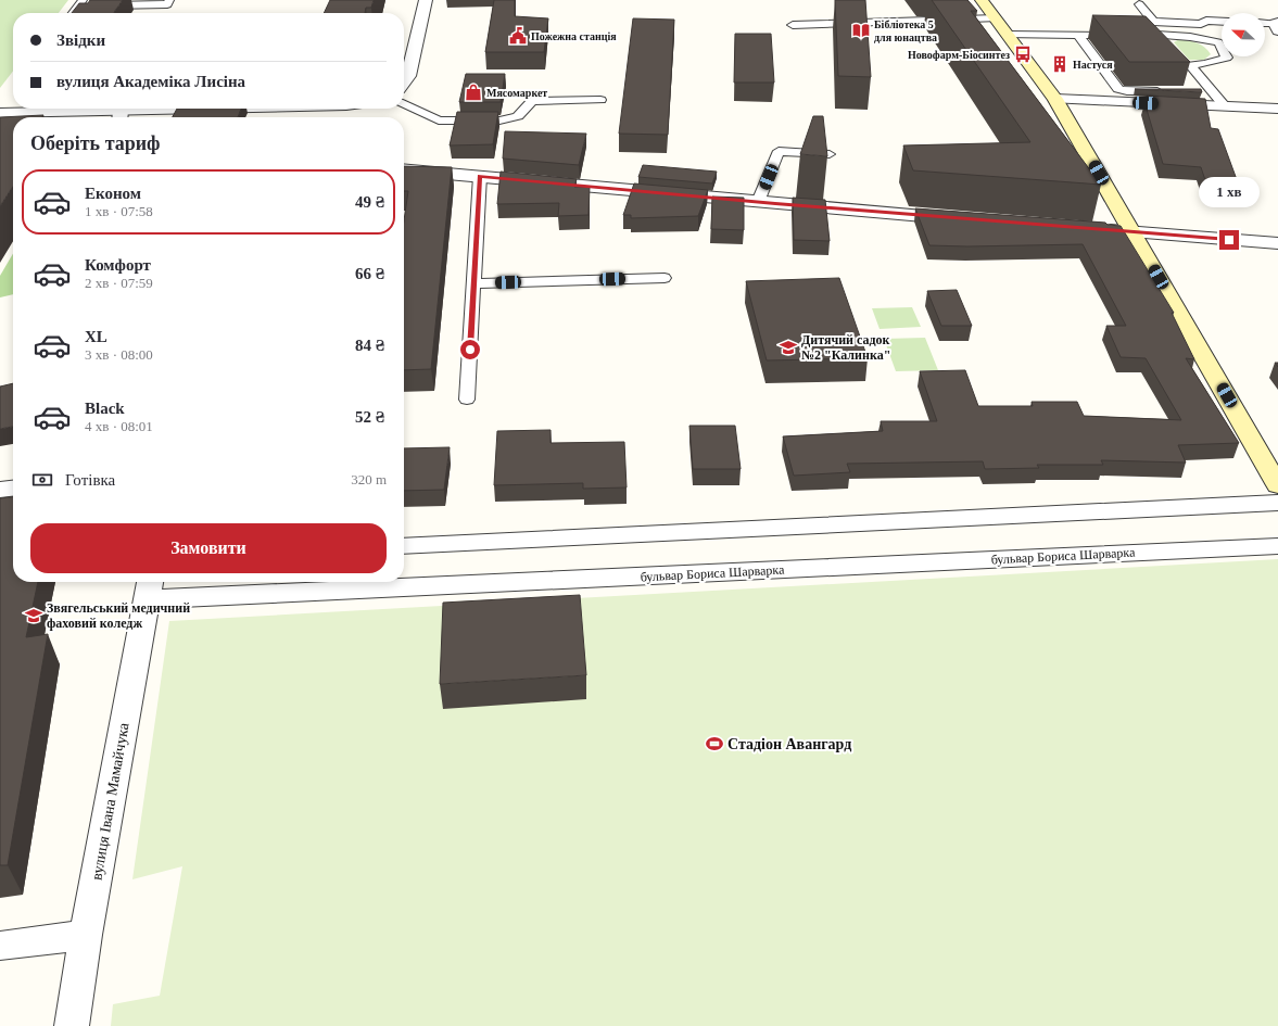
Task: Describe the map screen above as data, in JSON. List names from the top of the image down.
{
  "streets": {
    "street": ["бульвар Бориса Шарварка", "вулиця Івана Мамайчука"]
  },
  "crossings": [
    ["бульвар Бориса Шарварка", "вулиця Івана Мамайчука"]
  ],
  "places": {
    "library": ["Бібліотека 5 для юнацтва"],
    "public building": ["Пожежна станція"],
    "bus stop": ["Новофарм-Біосинтез"],
    "building": ["Настуся"],
    "shop": ["Мясомаркет"],
    "school or university": ["Дитячий садок №2 \"Калинка\"", "Звягельський медичний фаховий коледж"],
    "sports": ["Стадіон Авангард"]
  },
  "north": "left",
  "page": {
    "banner": ["Звідки", "вулиця Академіка Лисіна"],
    "heading": "Оберіть тариф",
    "list": [
      {
        "name": "Економ",
        "note": "1 хв · 07:58",
        "value": "49 ₴"
      },
      {
        "name": "Комфорт",
        "note": "2 хв · 07:59",
        "value": "66 ₴"
      },
      {
        "name": "XL",
        "note": "3 хв · 08:00",
        "value": "84 ₴"
      },
      {
        "name": "Black",
        "note": "4 хв · 08:01",
        "value": "52 ₴"
      }
    ],
    "bubble": "1 хв",
    "pay": ["Готівка", "320 m"],
    "buttons": "Замовити"
  }
}
